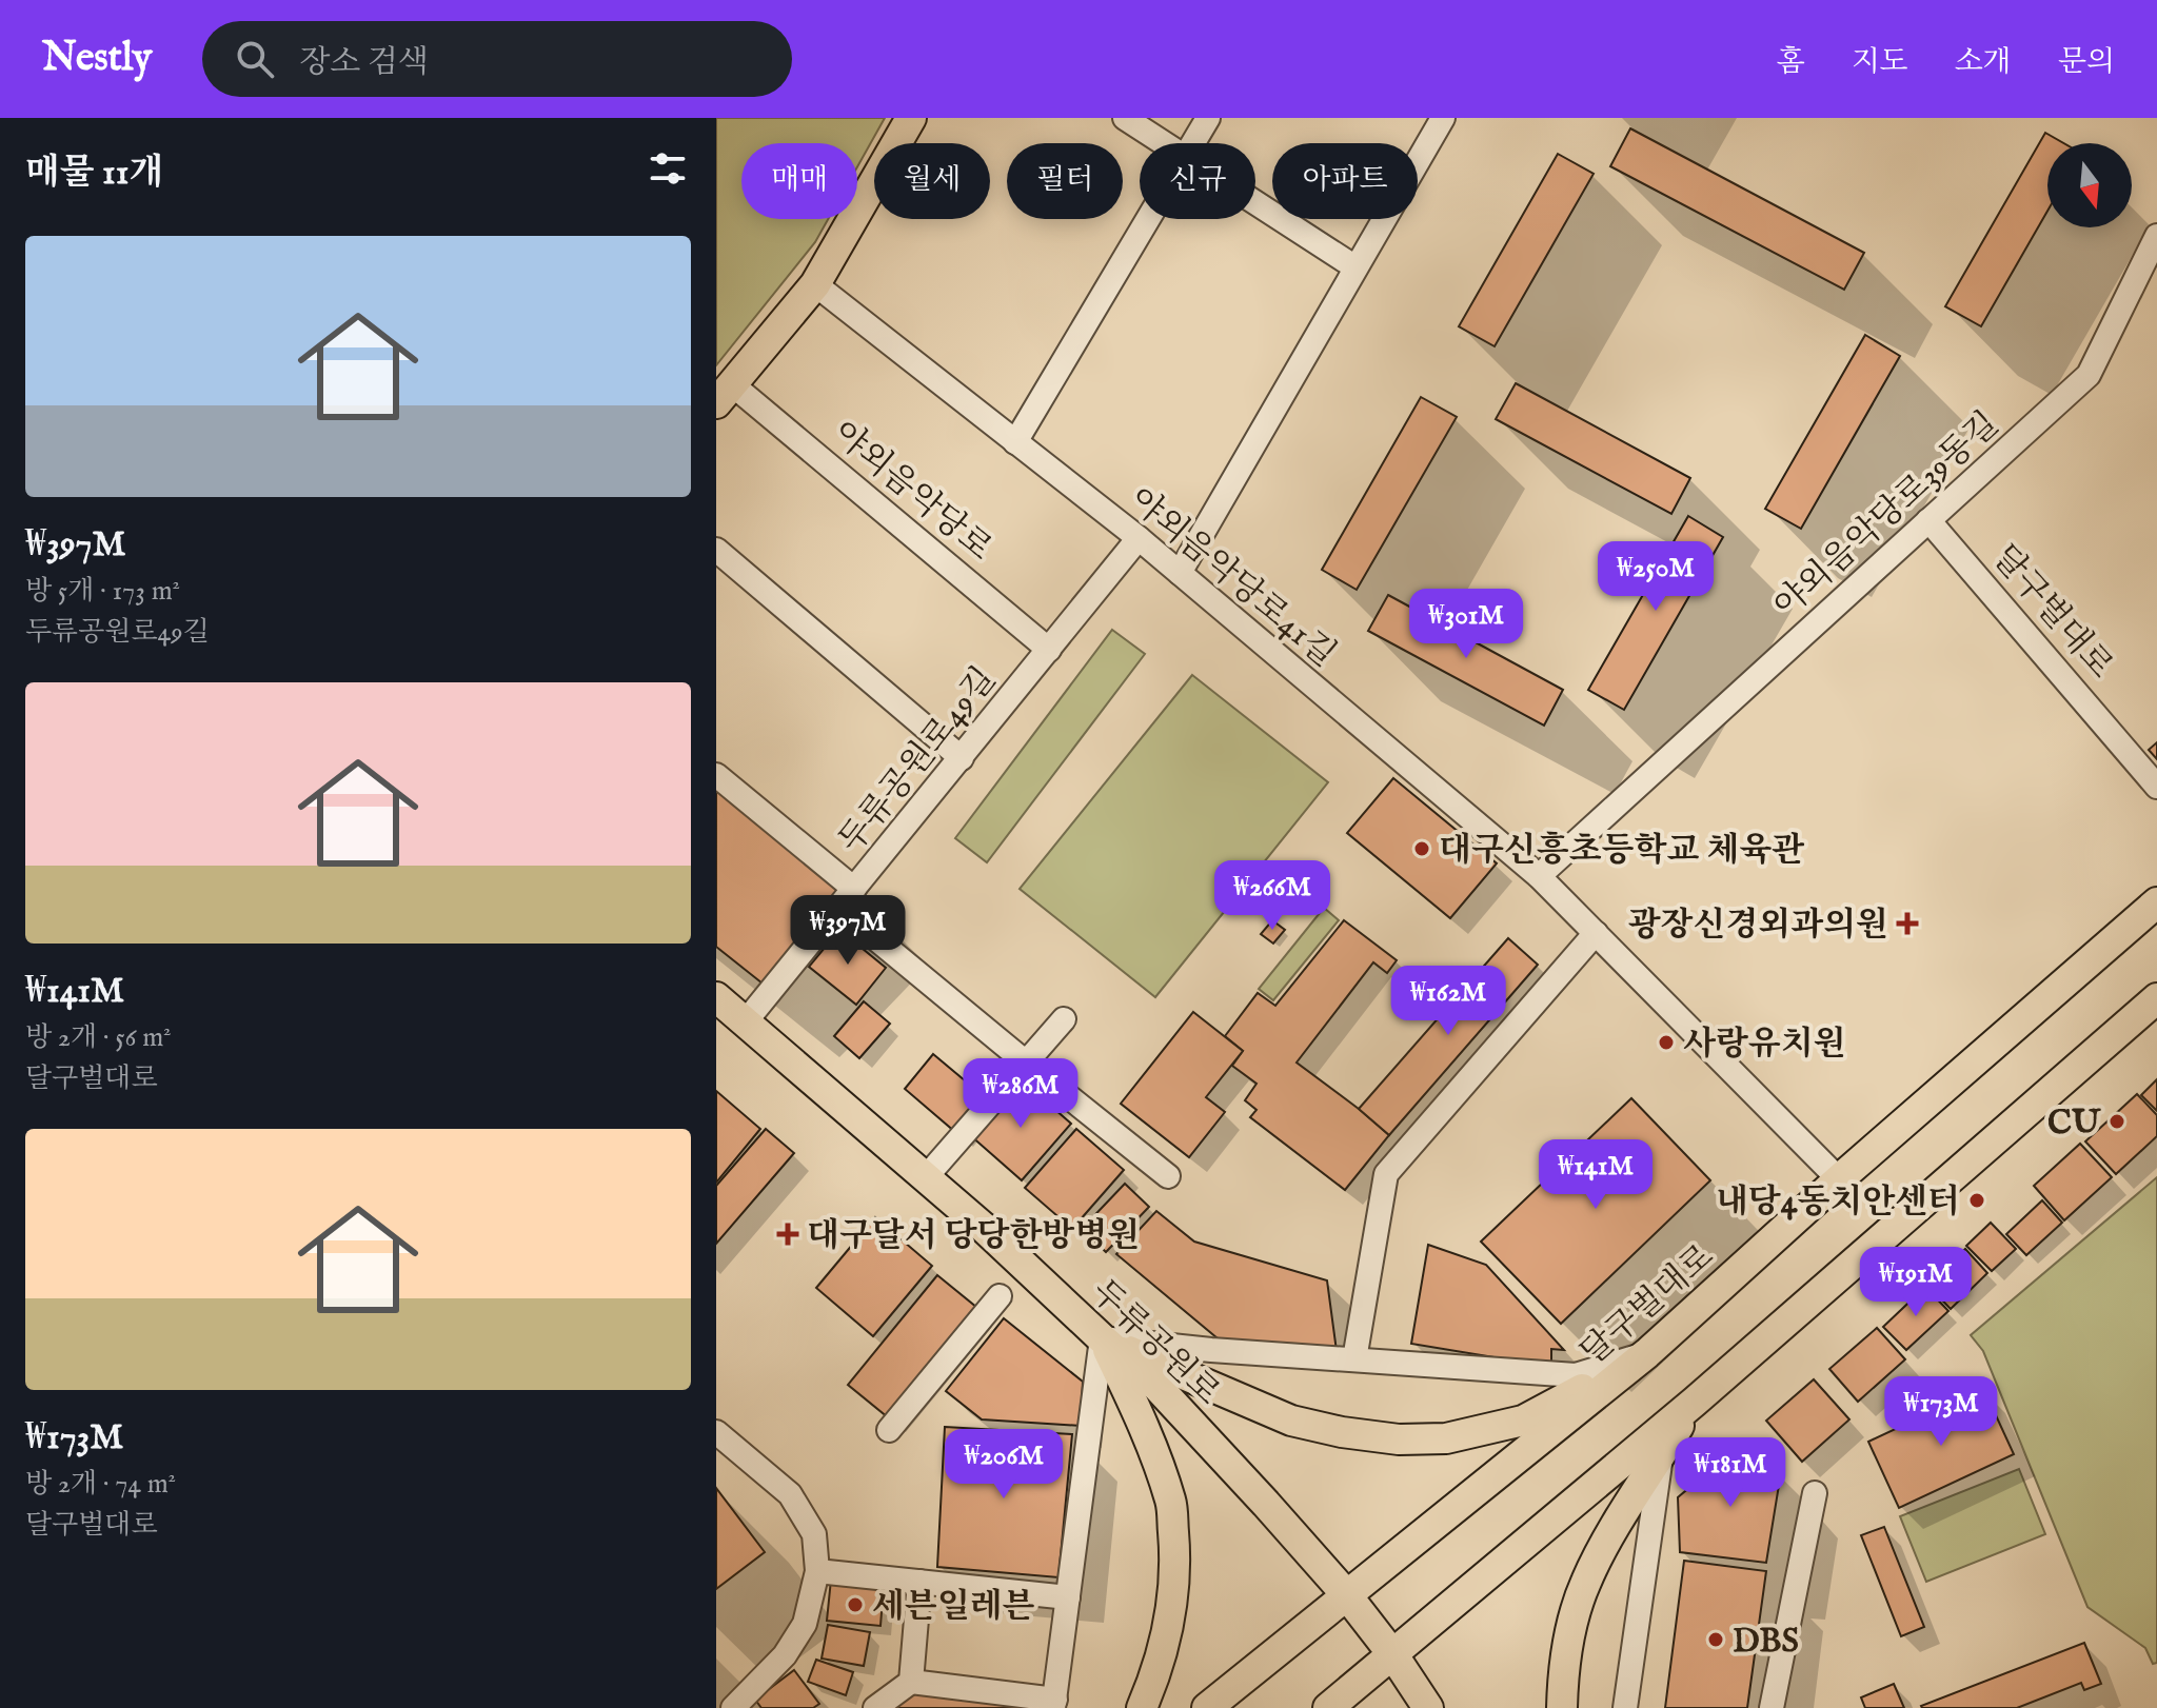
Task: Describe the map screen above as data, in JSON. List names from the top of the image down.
{
  "streets": {
    "main road": ["야외음악당로", "달구벌대로", "두류공원로"],
    "street": ["야외음악당로39동길", "야외음악당로41길", "두류공원로49길"]
  },
  "crossings": [
    ["야외음악당로", "야외음악당로41길"],
    ["야외음악당로", "두류공원로49길"],
    ["야외음악당로39동길", "야외음악당로41길"],
    ["야외음악당로39동길", "달구벌대로"],
    ["야외음악당로41길", "달구벌대로"],
    ["야외음악당로41길", "두류공원로49길"],
    ["달구벌대로", "두류공원로"],
    ["두류공원로49길", "두류공원로"]
  ],
  "places": {
    "other": [
      "대구신흥초등학교 체육관",
      "사랑유치원",
      "CU",
      "내당4동치안센터",
      "세븐일레븐",
      "DBS"
    ],
    "health": ["광장신경외과의원", "대구달서 당당한방병원"]
  },
  "north": "bottom",
  "page": {
    "header": "Nestly",
    "search": "장소 검색",
    "nav": [
      "홈",
      "지도",
      "소개",
      "문의"
    ],
    "heading": "매물 11개",
    "chip": [
      "매매",
      "월세",
      "필터",
      "신규",
      "아파트"
    ],
    "list": [
      {
        "name": "₩397M",
        "note": "방 5개 · 173 m² · 두류공원로49길"
      },
      {
        "name": "₩141M",
        "note": "방 2개 · 56 m² · 달구벌대로"
      },
      {
        "name": "₩173M",
        "note": "방 2개 · 74 m² · 달구벌대로"
      }
    ],
    "price": [
      "₩250M",
      "₩301M",
      "₩266M",
      "₩397M",
      "₩162M",
      "₩286M",
      "₩141M",
      "₩191M",
      "₩173M",
      "₩206M",
      "₩181M"
    ]
  }
}
